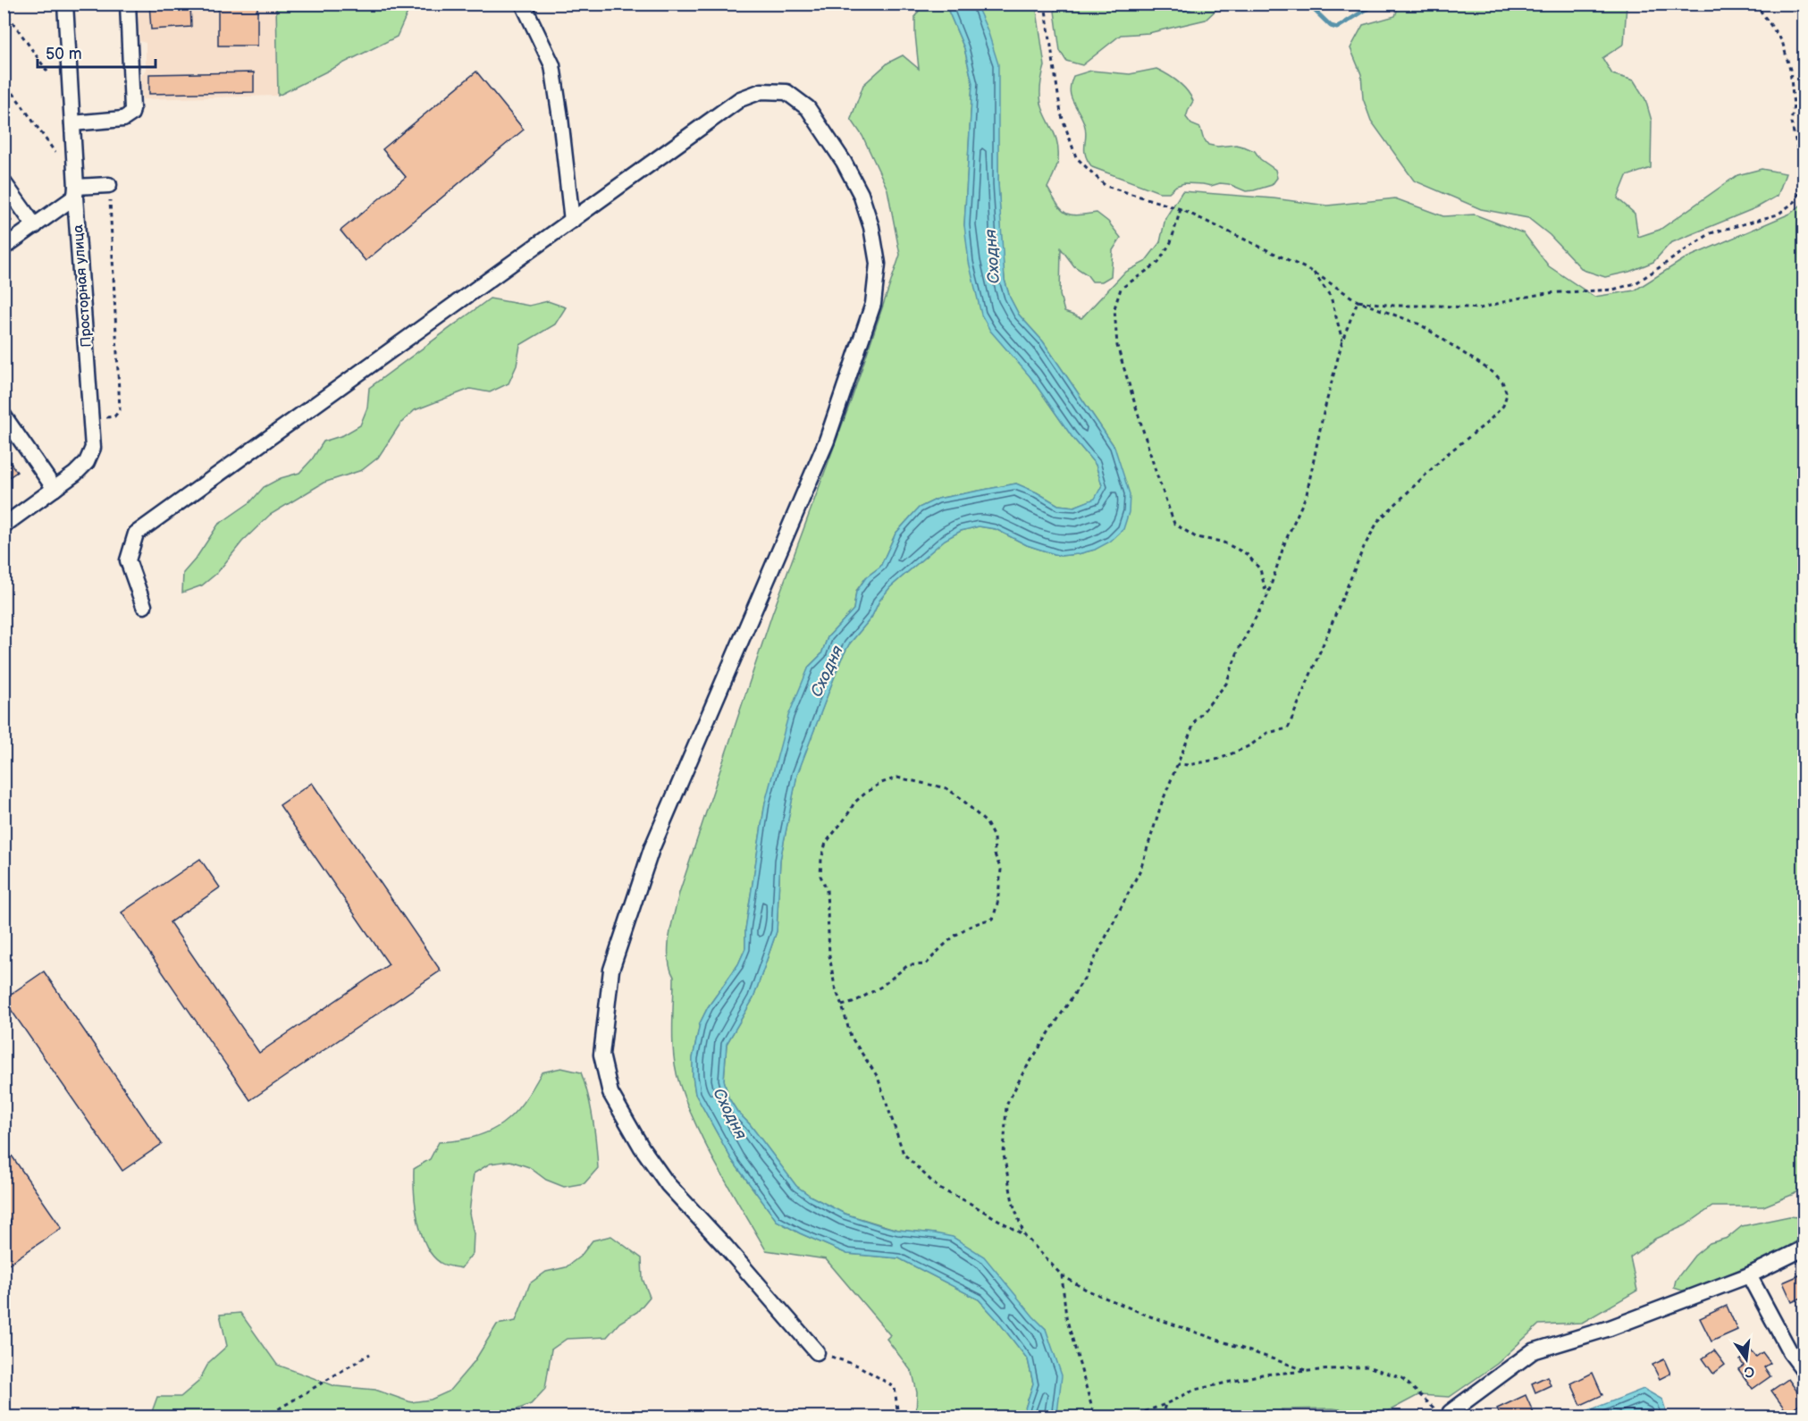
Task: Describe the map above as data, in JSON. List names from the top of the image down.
{
  "streets": {
    "street": ["Просторная улица"]
  },
  "water": ["Сходня"],
  "scale_bar": "50 m",
  "north": "bottom"
}
